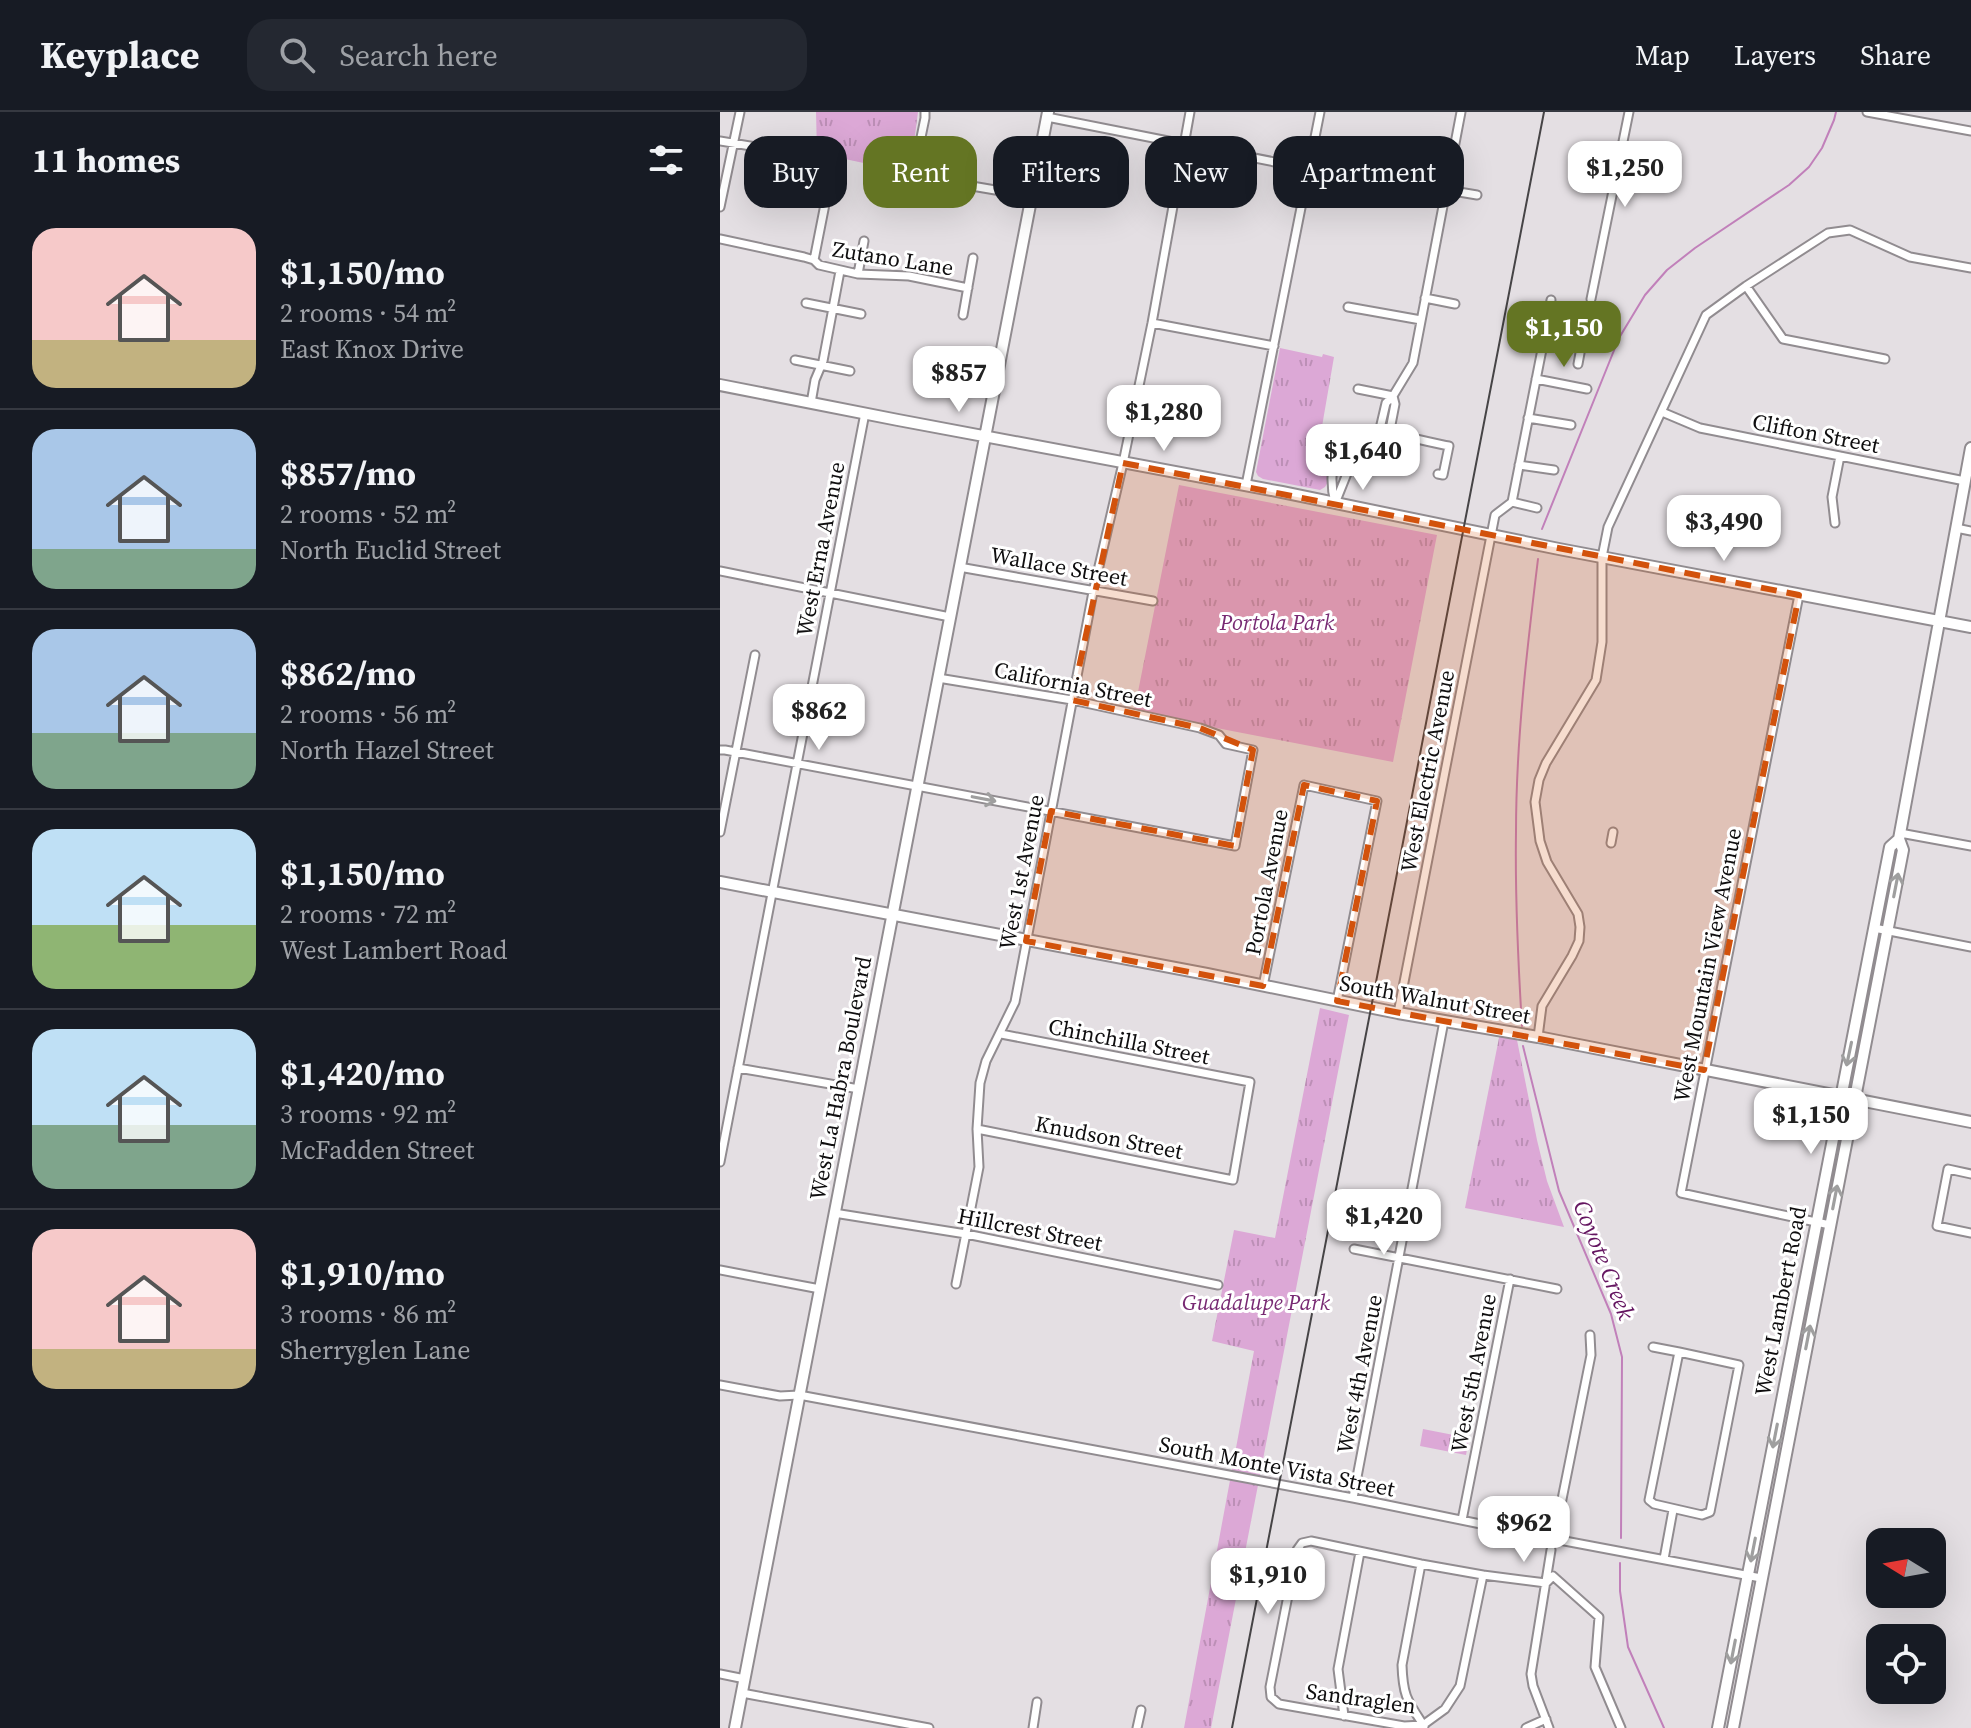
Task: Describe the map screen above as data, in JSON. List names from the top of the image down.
{
  "streets": {
    "main road": ["South Walnut Street", "West La Habra Boulevard", "West Lambert Road"],
    "street": [
      "Zutano Lane",
      "Clifton Street",
      "West Erna Avenue",
      "Wallace Street",
      "California Street",
      "West Electric Avenue",
      "West 1st Avenue",
      "Portola Avenue",
      "West Mountain View Avenue",
      "Chinchilla Street",
      "Knudson Street",
      "Hillcrest Street",
      "West 5th Avenue",
      "West 4th Avenue",
      "South Monte Vista Street",
      "Sandraglen"
    ]
  },
  "crossings": [
    ["Clifton Street", "West Lambert Road"],
    ["West Erna Avenue", "South Walnut Street"],
    ["Wallace Street", "West 1st Avenue"],
    ["Wallace Street", "West La Habra Boulevard"],
    ["California Street", "West 1st Avenue"],
    ["California Street", "West La Habra Boulevard"],
    ["West Electric Avenue", "South Walnut Street"],
    ["West 1st Avenue", "South Walnut Street"],
    ["West 1st Avenue", "Chinchilla Street"],
    ["West 1st Avenue", "Knudson Street"],
    ["West 1st Avenue", "Hillcrest Street"],
    ["Portola Avenue", "South Walnut Street"],
    ["West Mountain View Avenue", "South Walnut Street"],
    ["West Mountain View Avenue", "West Lambert Road"],
    ["South Walnut Street", "West La Habra Boulevard"],
    ["South Walnut Street", "West Lambert Road"],
    ["South Walnut Street", "West 4th Avenue"],
    ["Chinchilla Street", "Knudson Street"],
    ["West La Habra Boulevard", "Hillcrest Street"],
    ["West La Habra Boulevard", "South Monte Vista Street"],
    ["West Lambert Road", "South Monte Vista Street"],
    ["West 5th Avenue", "South Monte Vista Street"],
    ["West 4th Avenue", "South Monte Vista Street"]
  ],
  "water": ["Coyote Creek"],
  "parks": ["Portola Park", "Guadalupe Park"],
  "north": "left",
  "page": {
    "header": "Keyplace",
    "search": "Search here",
    "nav": ["Map", "Layers", "Share"],
    "heading": "11 homes",
    "chip": [
      "Buy",
      "Rent",
      "Filters",
      "New",
      "Apartment"
    ],
    "price": [
      "$1,250",
      "$1,150",
      "$857",
      "$1,280",
      "$1,640",
      "$3,490",
      "$862",
      "$1,150",
      "$1,420",
      "$962",
      "$1,910"
    ],
    "list": [
      {
        "name": "$1,150/mo",
        "note": "2 rooms · 54 m² · East Knox Drive"
      },
      {
        "name": "$857/mo",
        "note": "2 rooms · 52 m² · North Euclid Street"
      },
      {
        "name": "$862/mo",
        "note": "2 rooms · 56 m² · North Hazel Street"
      },
      {
        "name": "$1,150/mo",
        "note": "2 rooms · 72 m² · West Lambert Road"
      },
      {
        "name": "$1,420/mo",
        "note": "3 rooms · 92 m² · McFadden Street"
      },
      {
        "name": "$1,910/mo",
        "note": "3 rooms · 86 m² · Sherryglen Lane"
      }
    ]
  }
}
